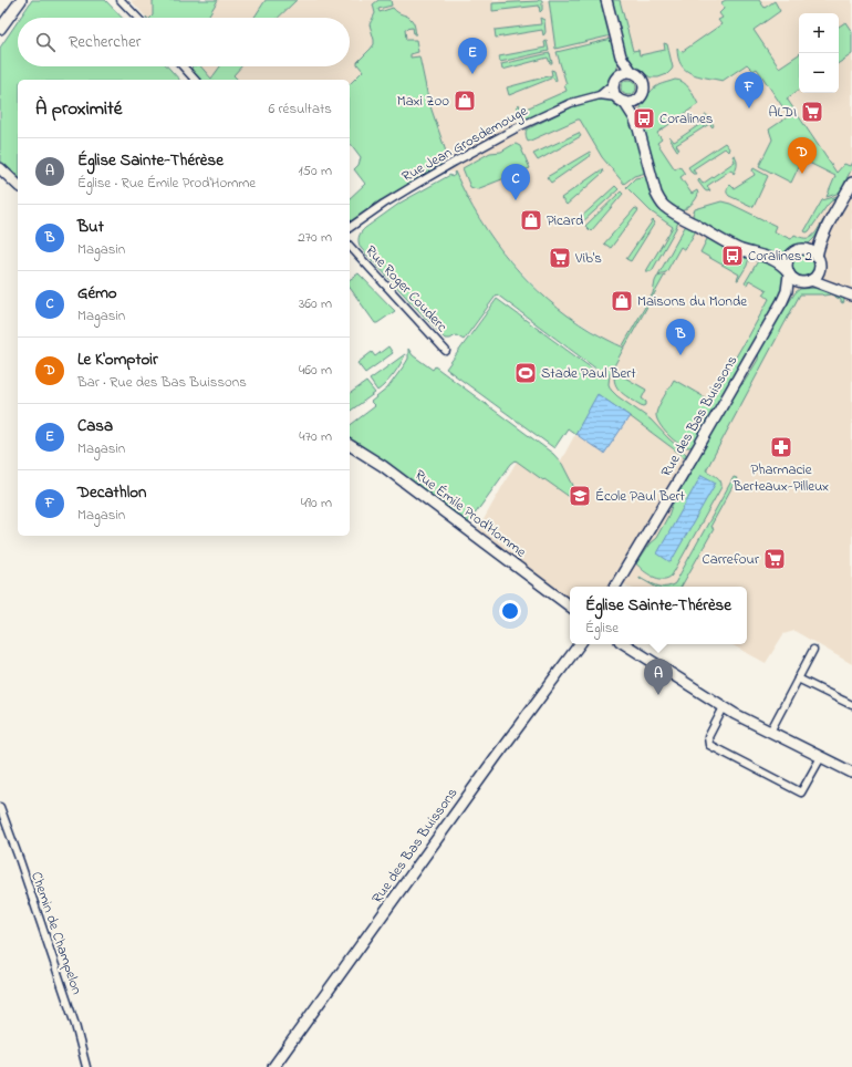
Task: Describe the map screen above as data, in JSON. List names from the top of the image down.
{
  "streets": {
    "street": [
      "Rue Jean Grosdemouge",
      "Rue Roger Couderc",
      "Rue des Bas Buissons",
      "Rue Émile Prod'Homme",
      "Chemin de Champelon"
    ]
  },
  "places": {
    "shop": ["Maxi Zoo", "Picard", "Maisons du Monde"],
    "supermarket": ["ALDI", "Vib's", "Carrefour"],
    "bus stop": ["Coralines", "Coralines 2"],
    "sports": ["Stade Paul Bert"],
    "pharmacy": ["Pharmacie Berteaux-Pilleux"],
    "school or university": ["École Paul Bert"]
  },
  "page": {
    "map_buttons": ["+", "−"],
    "search": "Rechercher",
    "pins": [
      "E",
      "F",
      "D",
      "C",
      "B",
      "A"
    ],
    "heading": ["À proximité", "6 résultats"],
    "list": [
      {
        "mark": "A",
        "name": "Église Sainte-Thérèse",
        "note": "Église · Rue Émile Prod'Homme",
        "value": "150 m"
      },
      {
        "mark": "B",
        "name": "But",
        "note": "Magasin",
        "value": "270 m"
      },
      {
        "mark": "C",
        "name": "Gémo",
        "note": "Magasin",
        "value": "360 m"
      },
      {
        "mark": "D",
        "name": "Le K'omptoir",
        "note": "Bar · Rue des Bas Buissons",
        "value": "460 m"
      },
      {
        "mark": "E",
        "name": "Casa",
        "note": "Magasin",
        "value": "470 m"
      },
      {
        "mark": "F",
        "name": "Decathlon",
        "note": "Magasin",
        "value": "490 m"
      }
    ],
    "popup": ["Église Sainte-Thérèse", "Église"]
  }
}
